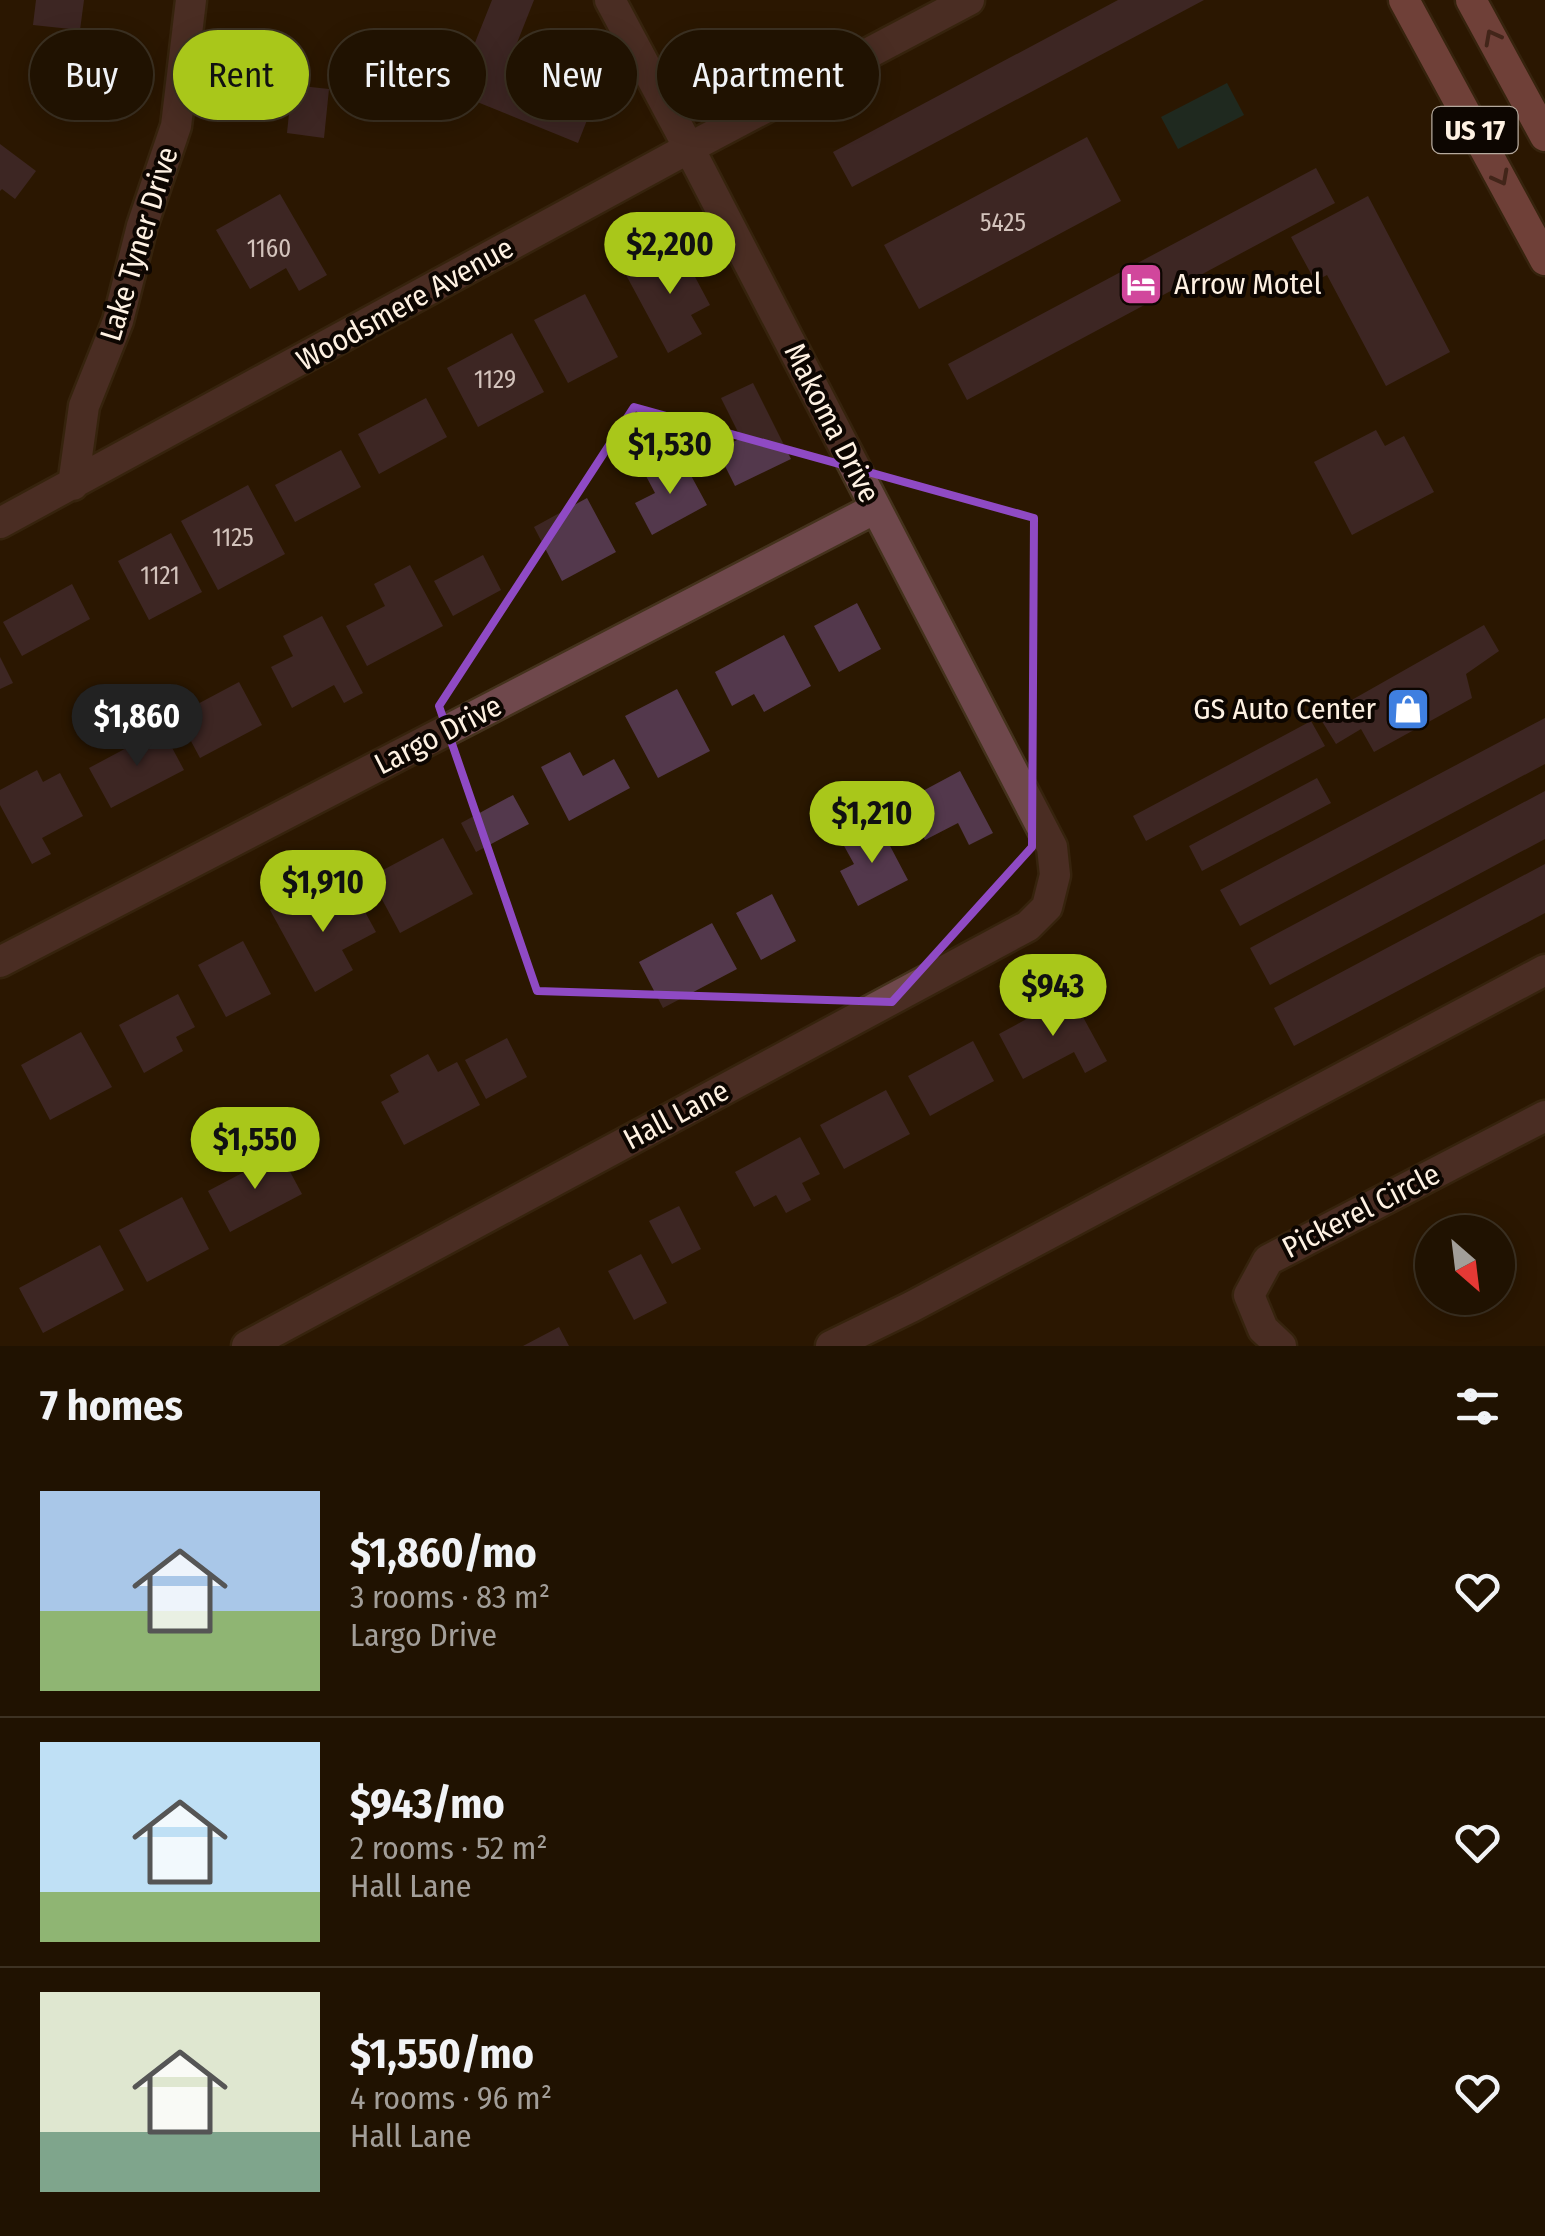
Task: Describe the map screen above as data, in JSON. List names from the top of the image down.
{
  "streets": {
    "main road": ["US 17"],
    "street": [
      "Lake Tyner Drive",
      "Woodsmere Avenue",
      "Makoma Drive",
      "Largo Drive",
      "Hall Lane",
      "Pickerel Circle"
    ]
  },
  "crossings": [
    ["Lake Tyner Drive", "Woodsmere Avenue"],
    ["Woodsmere Avenue", "Makoma Drive"],
    ["Makoma Drive", "Largo Drive"],
    ["Makoma Drive", "Hall Lane"]
  ],
  "places": {
    "hotel": ["Arrow Motel"],
    "shop": ["GS Auto Center"]
  },
  "house_numbers": [
    "5425",
    "1160",
    "1129",
    "1125",
    "1121"
  ],
  "north": "bottom right",
  "page": {
    "chip": [
      "Buy",
      "Rent",
      "Filters",
      "New",
      "Apartment"
    ],
    "price": [
      "$2,200",
      "$1,530",
      "$1,860",
      "$1,210",
      "$1,910",
      "$943",
      "$1,550"
    ],
    "heading": "7 homes",
    "list": [
      {
        "name": "$1,860/mo",
        "note": "3 rooms · 83 m² · Largo Drive"
      },
      {
        "name": "$943/mo",
        "note": "2 rooms · 52 m² · Hall Lane"
      },
      {
        "name": "$1,550/mo",
        "note": "4 rooms · 96 m² · Hall Lane"
      }
    ]
  }
}
